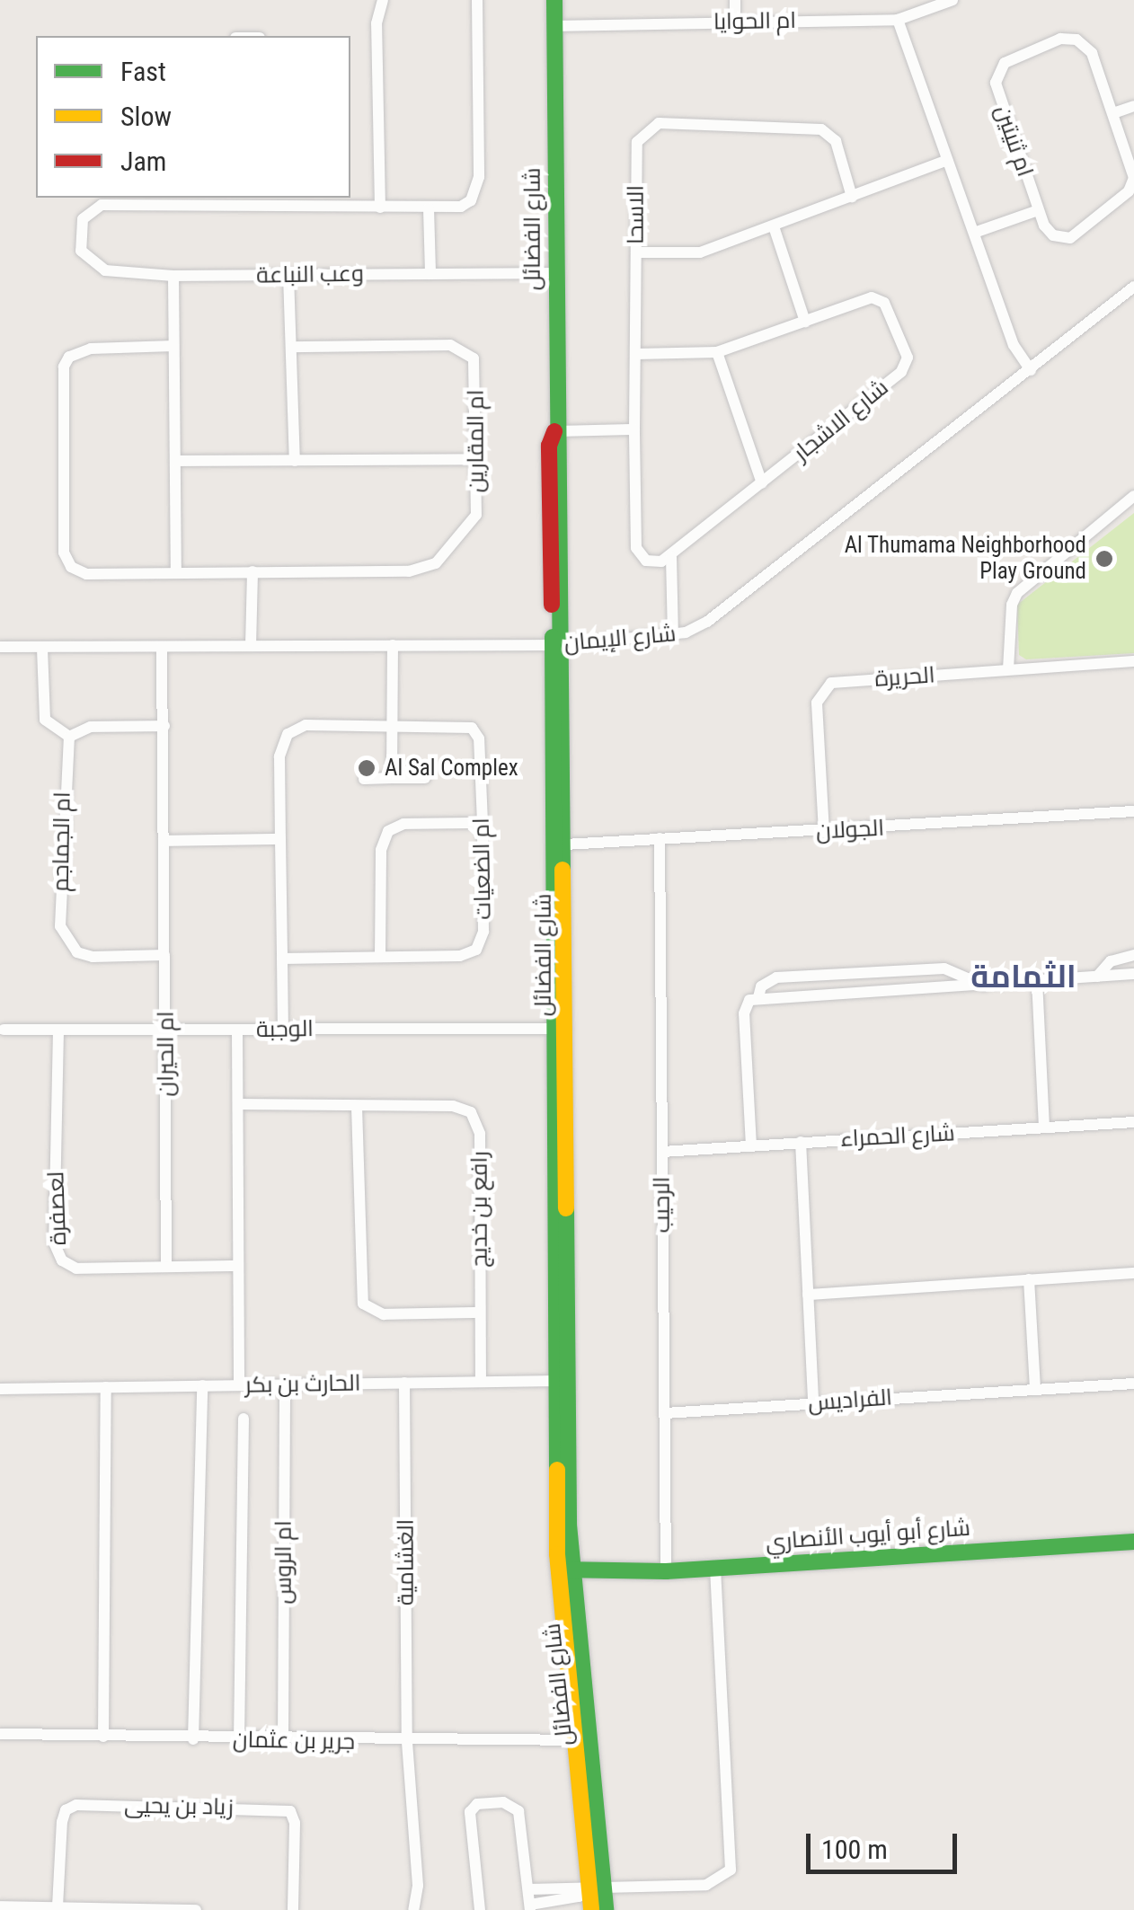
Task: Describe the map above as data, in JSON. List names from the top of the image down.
{
  "streets": {
    "street": [
      "ام الحوايا",
      "ام ثنيتين",
      "الاسحا",
      "شارع الفضائل",
      "وعب النباعة",
      "شارع الاشجار",
      "ام المقارين",
      "شارع الإيمان",
      "الحريرة",
      "الجولان",
      "ام الجماجم",
      "ام الضعيات",
      "الوجبة",
      "ام الحيران",
      "شارع الحمراء",
      "الرحيب",
      "لعصفرة",
      "رافع بن خديج",
      "الحارث بن بكر",
      "الفراديس",
      "شارع أبو أيوب الأنصاري",
      "ام الروس",
      "الغشامية",
      "جرير بن عثمان",
      "زياد بن يحيى"
    ]
  },
  "crossings": [
    ["ام الحوايا", "شارع الفضائل"],
    ["الاسحا", "شارع الاشجار"],
    ["شارع الفضائل", "وعب النباعة"],
    ["شارع الفضائل", "شارع الإيمان"],
    ["شارع الفضائل", "الجولان"],
    ["شارع الفضائل", "الوجبة"],
    ["شارع الفضائل", "شارع أبو أيوب الأنصاري"],
    ["شارع الفضائل", "جرير بن عثمان"],
    ["شارع الإيمان", "ام الحيران"],
    ["الحريرة", "الجولان"],
    ["الجولان", "الرحيب"],
    ["ام الجماجم", "ام الحيران"],
    ["ام الضعيات", "الوجبة"],
    ["الوجبة", "ام الحيران"],
    ["الوجبة", "لعصفرة"],
    ["ام الحيران", "لعصفرة"],
    ["شارع الحمراء", "الرحيب"],
    ["الرحيب", "الفراديس"],
    ["الرحيب", "شارع أبو أيوب الأنصاري"],
    ["رافع بن خديج", "الحارث بن بكر"],
    ["الحارث بن بكر", "ام الروس"],
    ["الحارث بن بكر", "الغشامية"],
    ["ام الروس", "جرير بن عثمان"],
    ["الغشامية", "جرير بن عثمان"]
  ],
  "districts": ["الثمامة"],
  "places": ["Al Thumama Neighborhood Play Ground", "Al Sal Complex"],
  "legend": ["Fast", "Slow", "Jam"],
  "scale_bar": "100 m"
}
